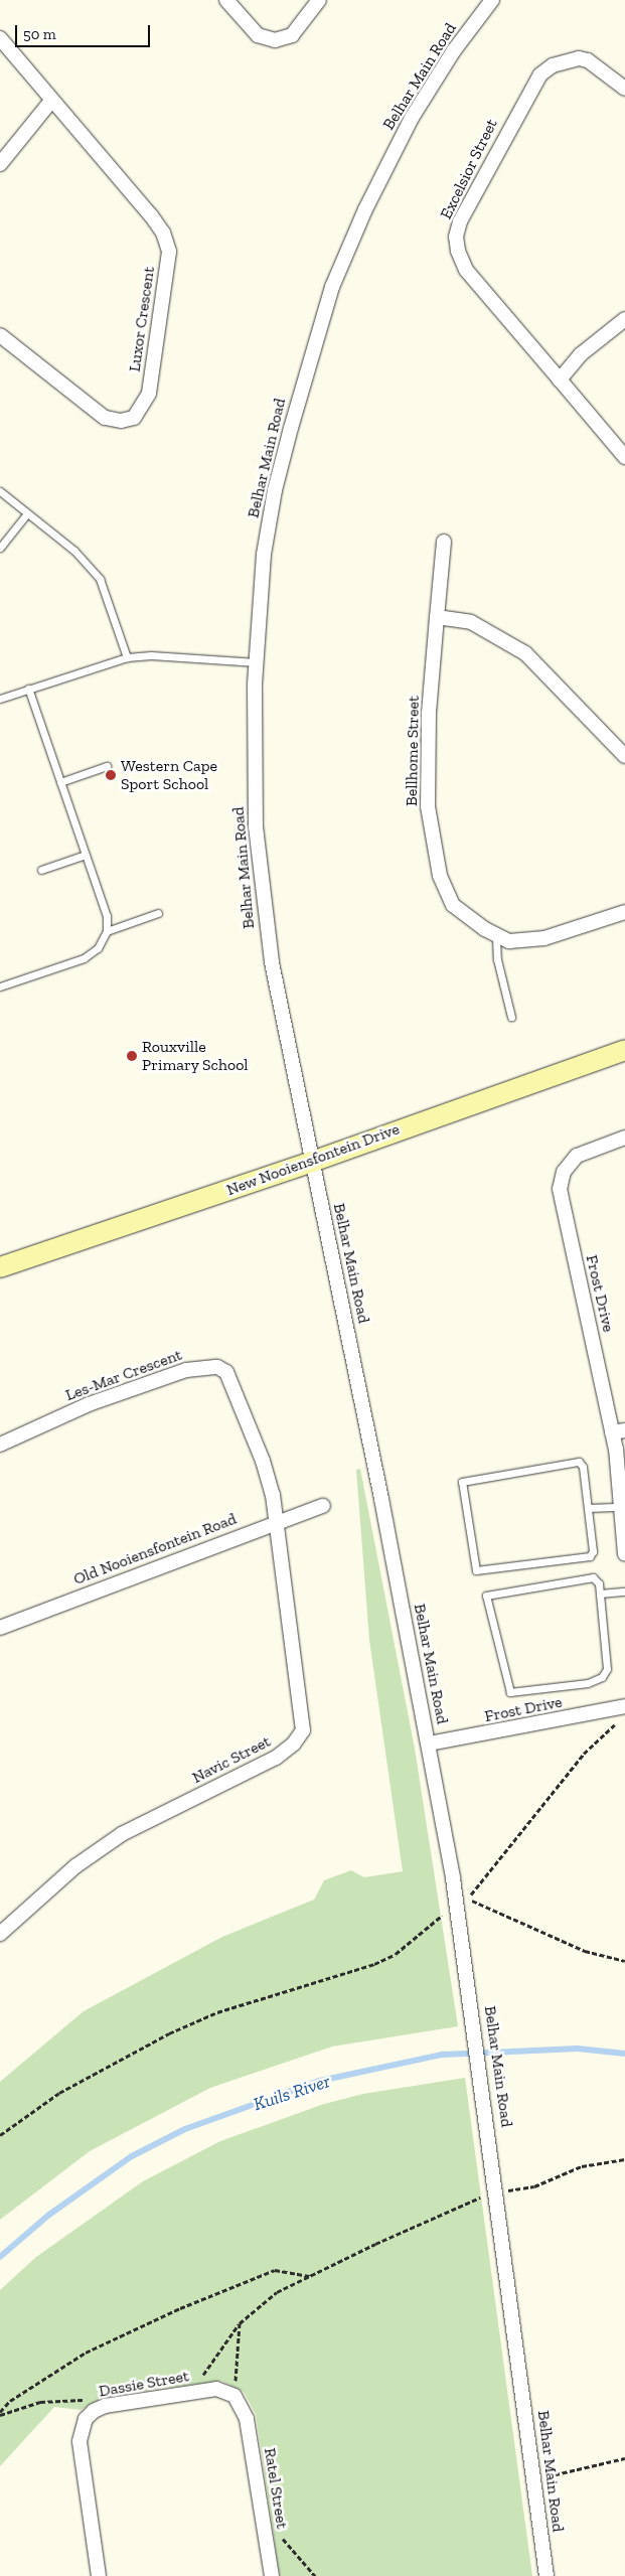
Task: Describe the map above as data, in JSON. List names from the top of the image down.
{
  "streets": {
    "street": [
      "Belhar Main Road",
      "Excelsior Street",
      "Luxor Crescent",
      "Bellhome Street",
      "New Nooiensfontein Drive",
      "Frost Drive",
      "Les-Mar Crescent",
      "Old Nooiensfontein Road",
      "Navic Street",
      "Dassie Street",
      "Ratel Street"
    ]
  },
  "crossings": [
    ["Belhar Main Road", "New Nooiensfontein Drive"],
    ["Belhar Main Road", "Frost Drive"],
    ["Les-Mar Crescent", "Old Nooiensfontein Road"],
    ["Les-Mar Crescent", "Navic Street"],
    ["Old Nooiensfontein Road", "Navic Street"],
    ["Dassie Street", "Ratel Street"]
  ],
  "water": ["Kuils River"],
  "places": ["Western Cape Sport School", "Rouxville Primary School"],
  "scale_bar": "50 m"
}
